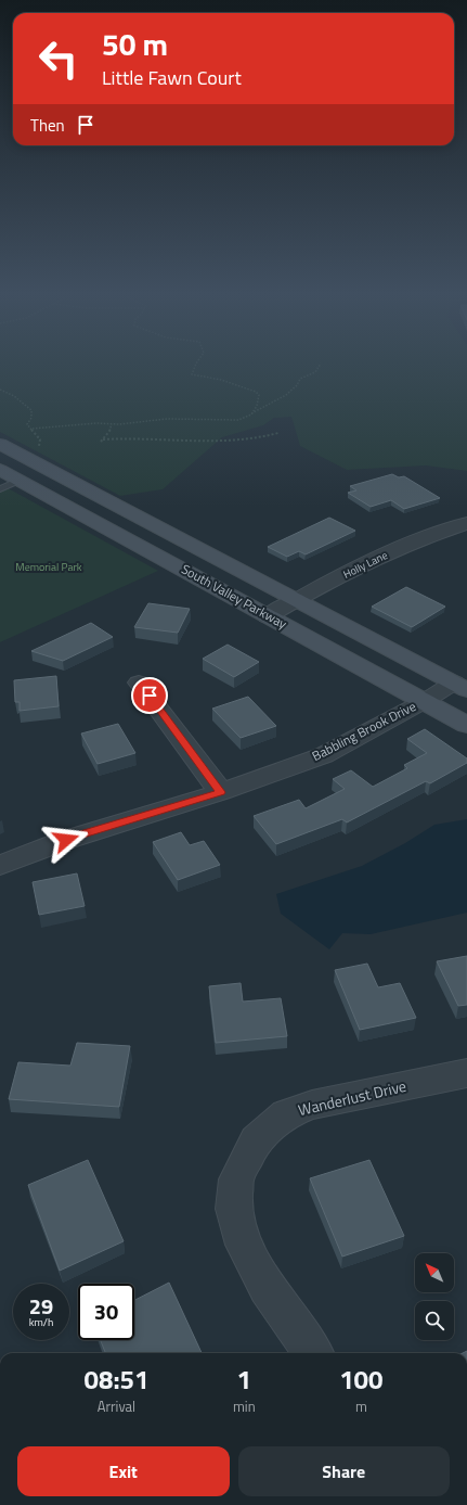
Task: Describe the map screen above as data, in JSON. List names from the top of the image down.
{
  "streets": {
    "main road": ["South Valley Parkway"],
    "street": ["Holly Lane", "Babbling Brook Drive", "Wanderlust Drive"]
  },
  "crossings": [
    ["Holly Lane", "South Valley Parkway"],
    ["South Valley Parkway", "Babbling Brook Drive"]
  ],
  "parks": ["Memorial Park"],
  "north": "top left",
  "page": {
    "turn": ["50 m", "Little Fawn Court"],
    "then": "Then",
    "speed": "29 km/h",
    "limit": "30",
    "eta": [
      "08:51",
      "Arrival",
      "1",
      "min",
      "100",
      "m"
    ],
    "buttons": ["Exit", "Share"]
  }
}
